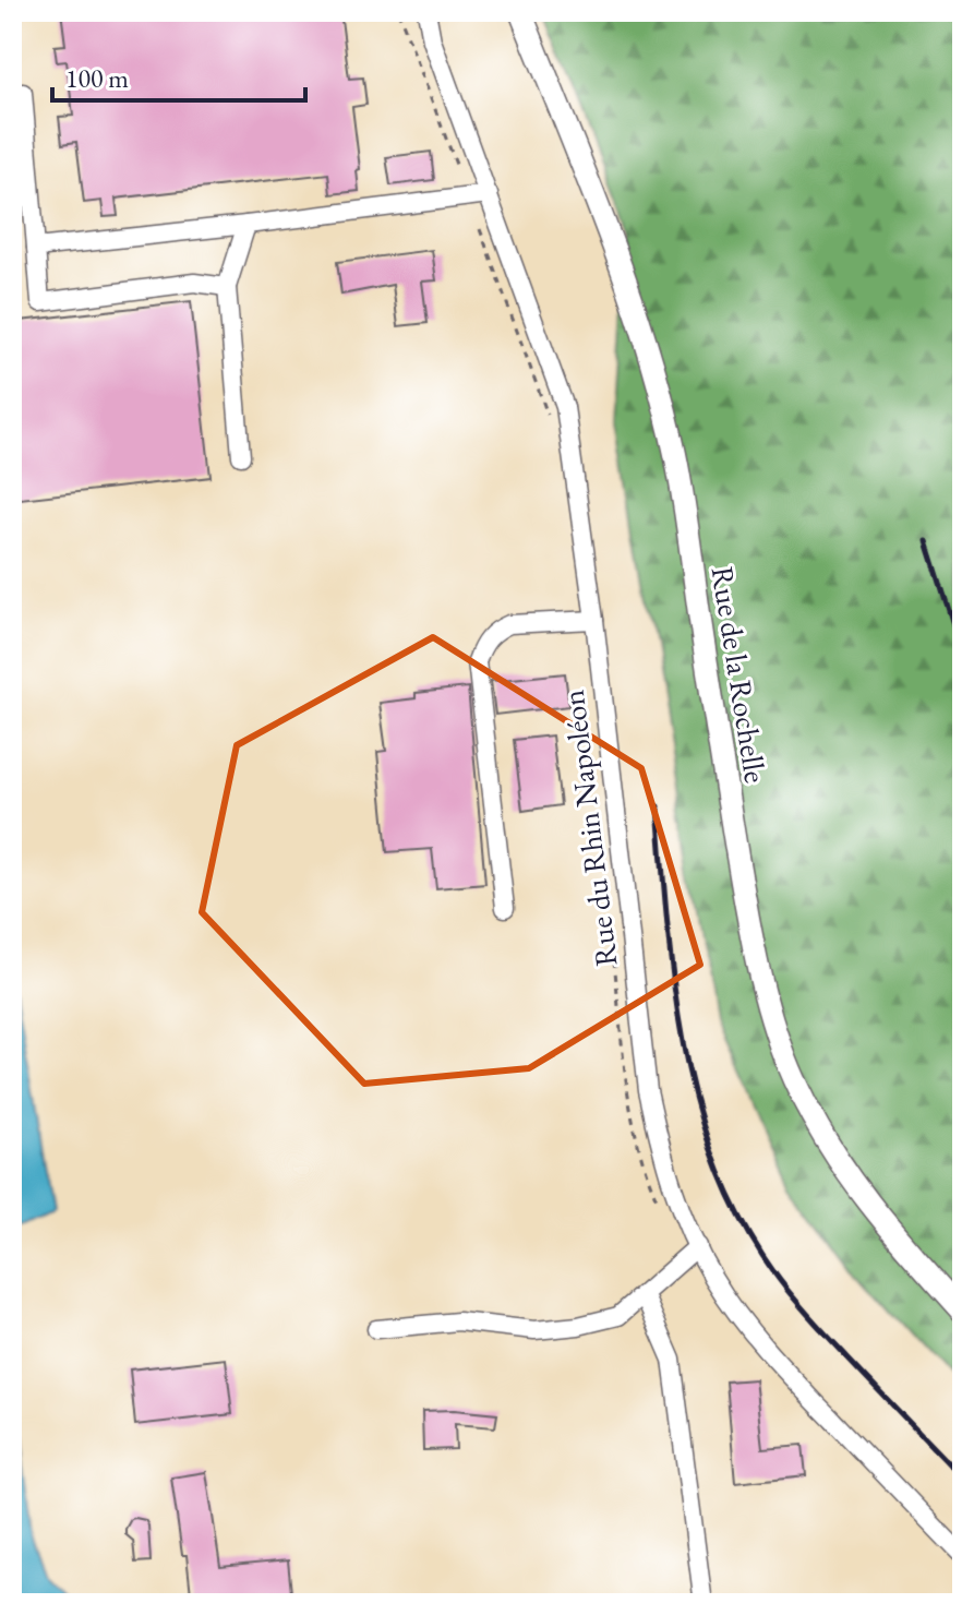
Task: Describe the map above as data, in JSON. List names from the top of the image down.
{
  "streets": {
    "main road": ["Rue de la Rochelle"],
    "street": ["Rue du Rhin Napoléon"]
  },
  "scale_bar": "100 m"
}
